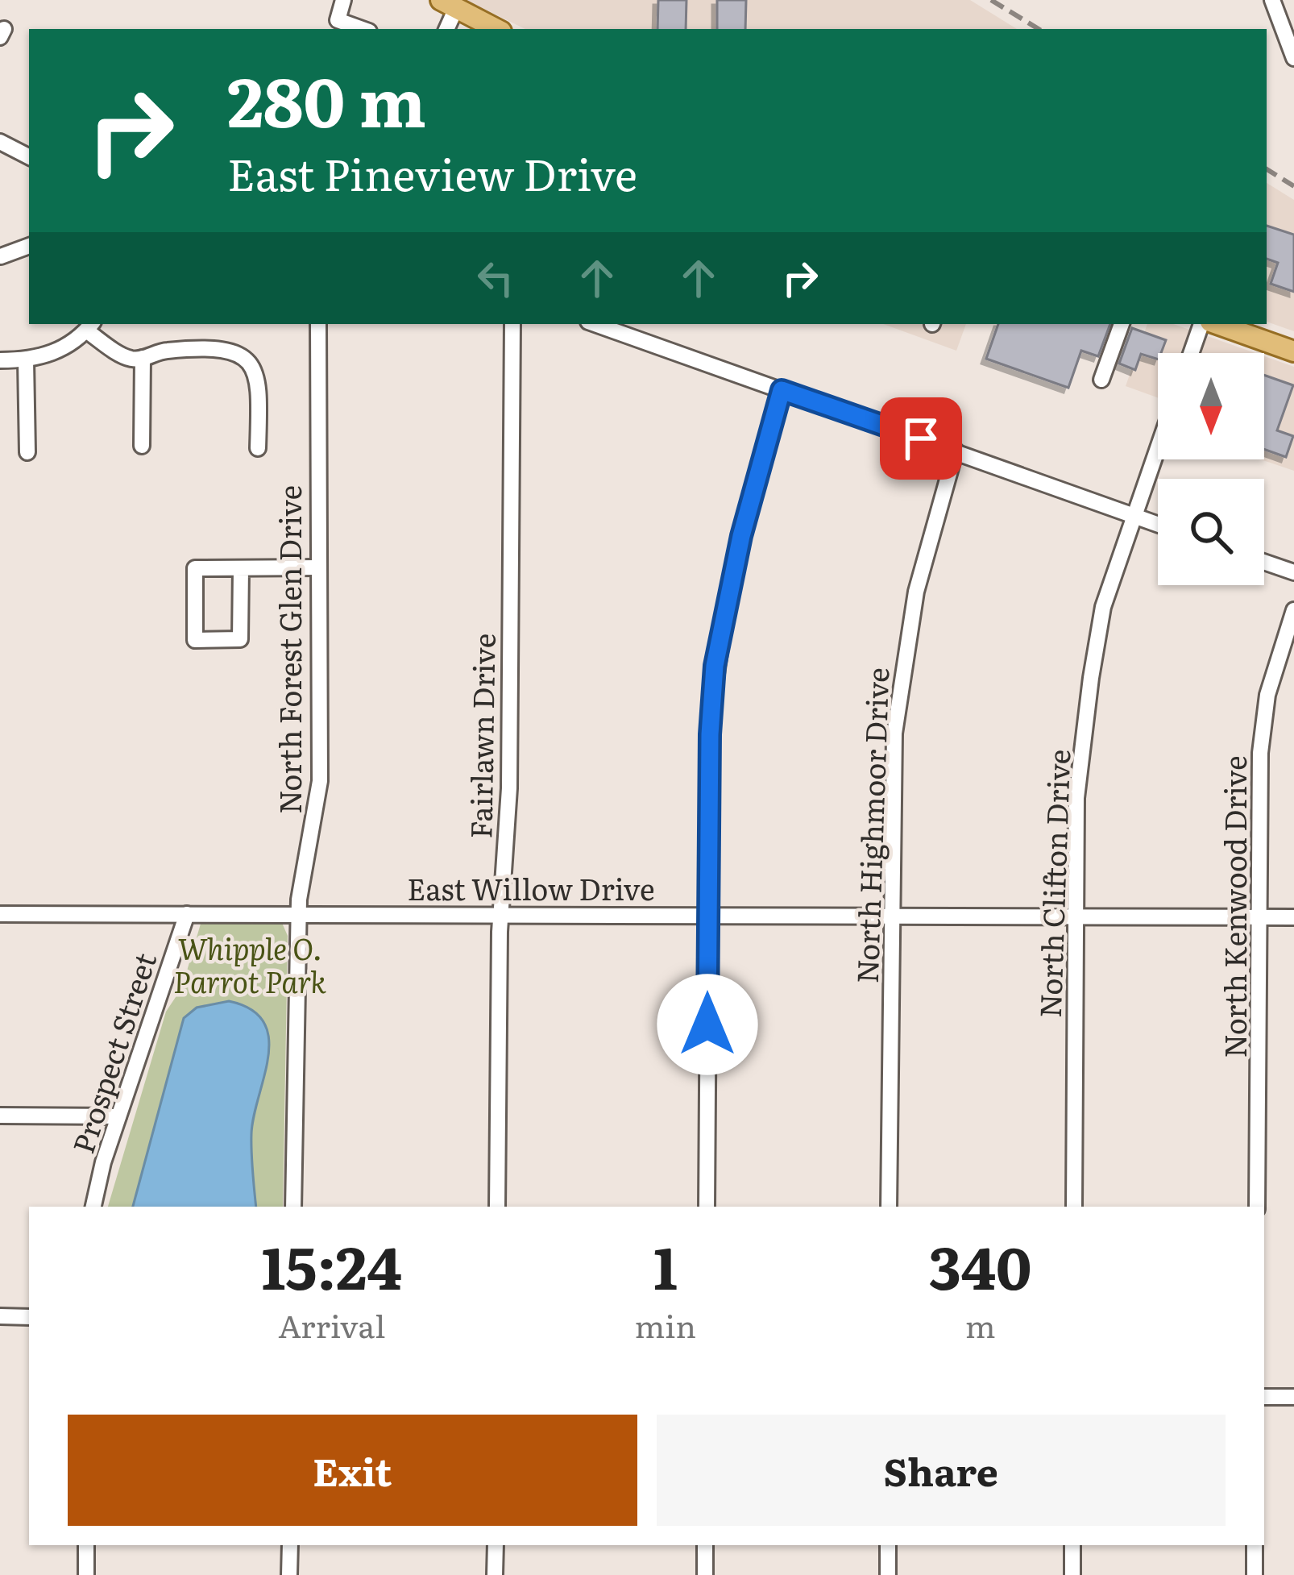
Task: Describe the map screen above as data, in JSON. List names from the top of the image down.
{
  "streets": {
    "street": [
      "North Forest Glen Drive",
      "Fairlawn Drive",
      "North Highmoor Drive",
      "North Clifton Drive",
      "East Willow Drive",
      "North Kenwood Drive",
      "Prospect Street"
    ]
  },
  "crossings": [
    ["North Forest Glen Drive", "East Willow Drive"],
    ["Fairlawn Drive", "East Willow Drive"],
    ["North Highmoor Drive", "East Willow Drive"],
    ["North Clifton Drive", "East Willow Drive"],
    ["East Willow Drive", "North Kenwood Drive"],
    ["East Willow Drive", "Prospect Street"]
  ],
  "parks": ["Whipple O. Parrot Park"],
  "north": "bottom",
  "page": {
    "turn": ["280 m", "East Pineview Drive"],
    "eta": [
      "15:24",
      "Arrival",
      "1",
      "min",
      "340",
      "m"
    ],
    "buttons": ["Exit", "Share"]
  }
}
